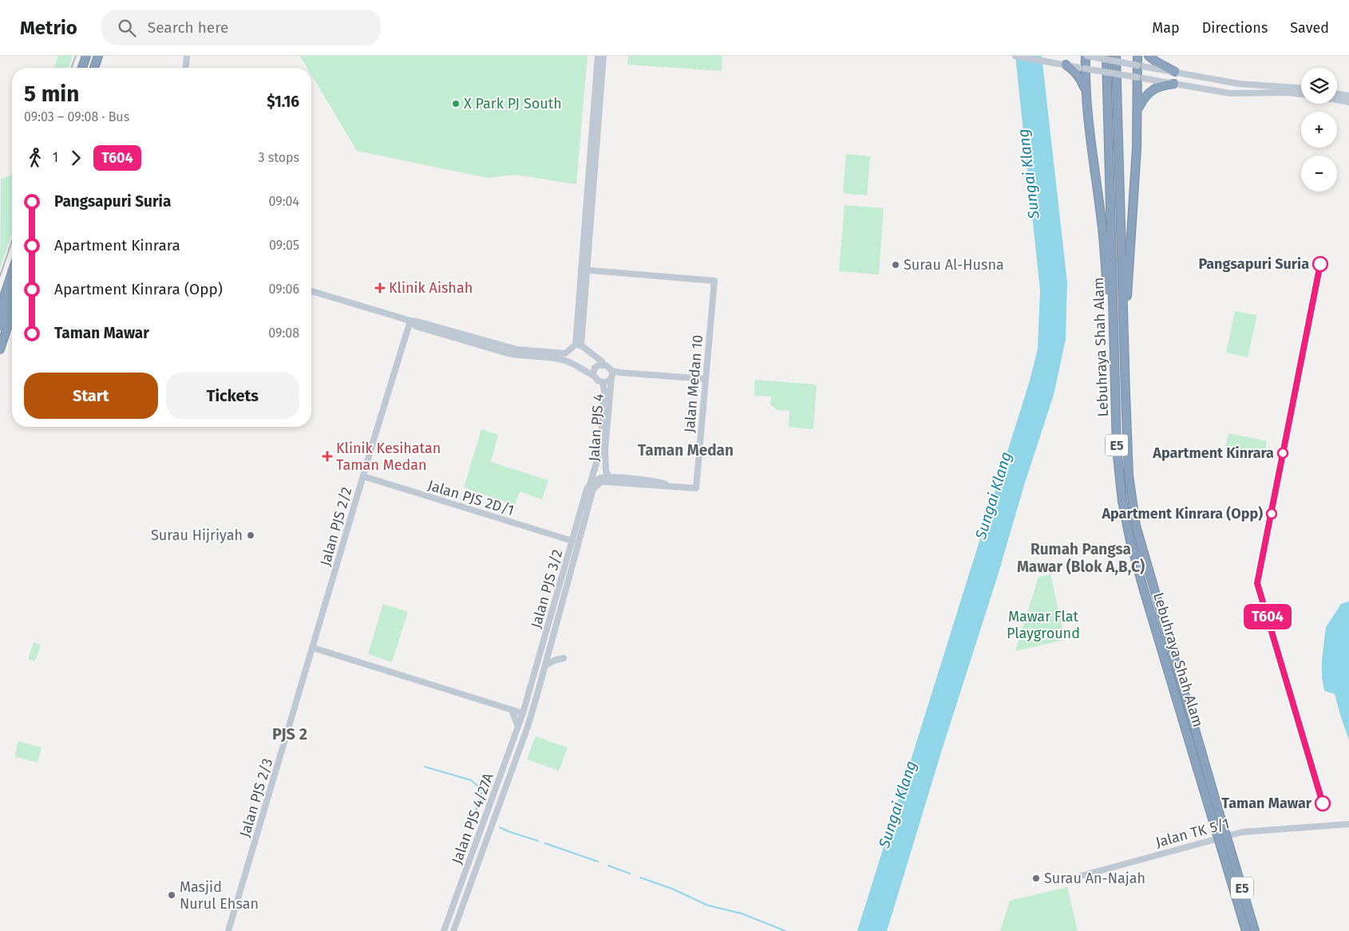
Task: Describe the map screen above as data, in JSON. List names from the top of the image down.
{
  "streets": {
    "highway": ["Lebuhraya Shah Alam", "E5"],
    "main road": [
      "Jalan Medan 10",
      "Jalan PJS 4",
      "Jalan PJS 2D/1",
      "Jalan PJS 2/2",
      "Jalan PJS 3/2",
      "Jalan PJS 2/3",
      "Jalan PJS 4/27A",
      "Jalan TK 5/1"
    ]
  },
  "crossings": [
    ["Jalan PJS 4", "Jalan PJS 3/2"],
    ["Jalan PJS 2D/1", "Jalan PJS 2/2"],
    ["Jalan PJS 2D/1", "Jalan PJS 3/2"],
    ["Jalan PJS 2/2", "Jalan PJS 2/3"],
    ["Jalan PJS 3/2", "Jalan PJS 4/27A"]
  ],
  "districts": ["Taman Medan", "Rumah Pangsa Mawar (Blok A,B,C)", "PJS 2"],
  "water": ["Sungai Klang"],
  "parks": ["Mawar Flat Playground"],
  "places": {
    "other": [
      "X Park PJ South",
      "Pangsapuri Suria",
      "Surau Al-Husna",
      "Apartment Kinrara",
      "Apartment Kinrara (Opp)",
      "Surau Hijriyah",
      "Taman Mawar",
      "Surau An-Najah",
      "Masjid Nurul Ehsan"
    ],
    "health": ["Klinik Aishah", "Klinik Kesihatan Taman Medan"]
  },
  "lines": ["bus line T604"],
  "page": {
    "header": "Metrio",
    "search": "Search here",
    "nav": ["Map", "Directions", "Saved"],
    "on_map": "T604",
    "map_buttons": ["+", "−"],
    "heading": ["5 min", "09:03 – 09:08 · Bus", "$1.16"],
    "legs": ["1", "T604", "3 stops"],
    "list": [
      {
        "name": "Pangsapuri Suria",
        "value": "09:04"
      },
      {
        "name": "Apartment Kinrara",
        "value": "09:05"
      },
      {
        "name": "Apartment Kinrara (Opp)",
        "value": "09:06"
      },
      {
        "name": "Taman Mawar",
        "value": "09:08"
      }
    ],
    "buttons": ["Start", "Tickets"]
  }
}
